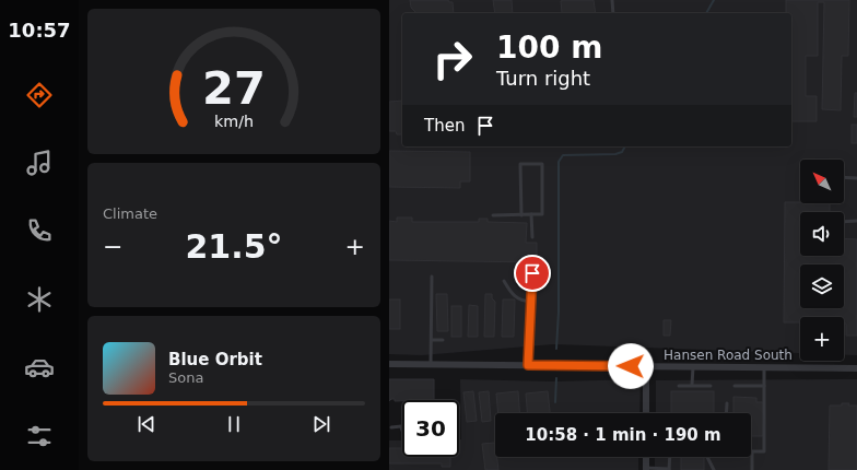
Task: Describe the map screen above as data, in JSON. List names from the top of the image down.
{
  "streets": {
    "street": ["Hansen Road South"]
  },
  "north": "top left",
  "page": {
    "tabs": "10:57",
    "turn": ["100 m", "Turn right"],
    "then": "Then",
    "map_buttons": "+",
    "tile": "Climate",
    "heat": ["−", "21.5°", "+"],
    "song": ["Blue Orbit", "Sona"],
    "limit": "30",
    "trip": "10:58 · 1 min · 190 m",
    "gauge": ["27", "km/h"]
  }
}
